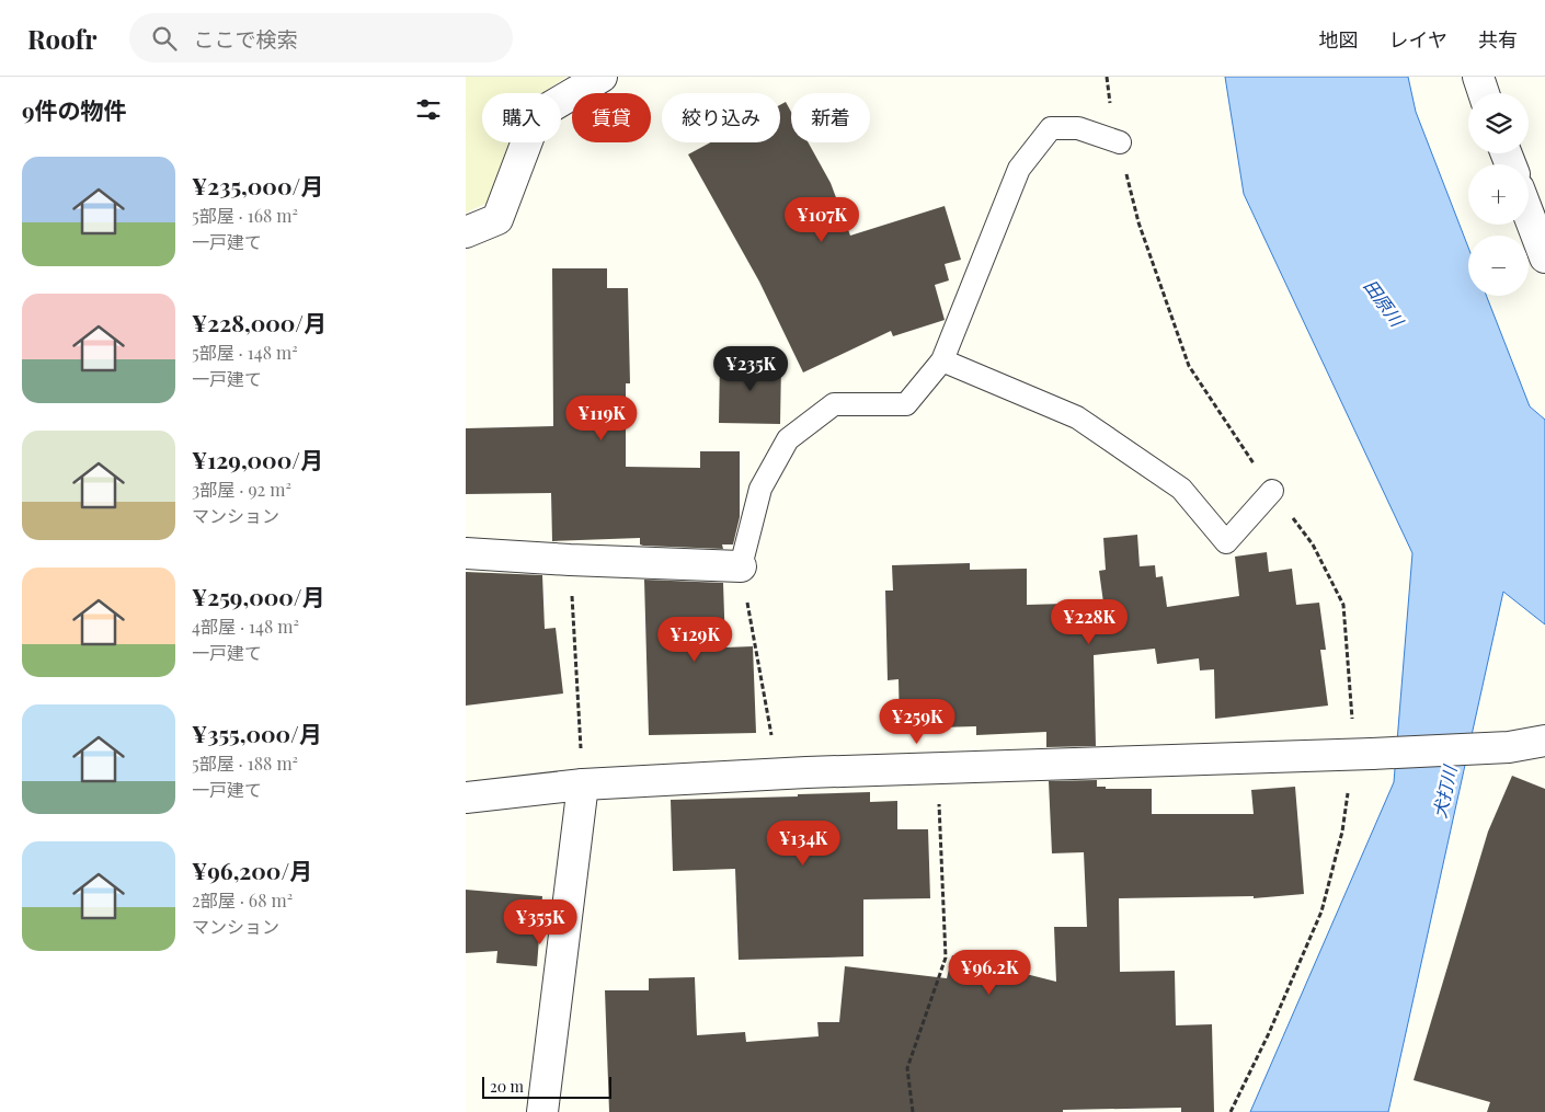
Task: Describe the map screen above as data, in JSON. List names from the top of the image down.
{
  "water": ["田原川", "犬打川"],
  "scale_bar": "20 m",
  "page": {
    "header": "Roofr",
    "search": "ここで検索",
    "nav": ["地図", "レイヤ", "共有"],
    "heading": "9件の物件",
    "map_buttons": ["+", "−"],
    "chip": [
      "購入",
      "賃貸",
      "絞り込み",
      "新着"
    ],
    "list": [
      {
        "name": "¥235,000/月",
        "note": "5部屋 · 168 m² · 一戸建て"
      },
      {
        "name": "¥228,000/月",
        "note": "5部屋 · 148 m² · 一戸建て"
      },
      {
        "name": "¥129,000/月",
        "note": "3部屋 · 92 m² · マンション"
      },
      {
        "name": "¥259,000/月",
        "note": "4部屋 · 148 m² · 一戸建て"
      },
      {
        "name": "¥355,000/月",
        "note": "5部屋 · 188 m² · 一戸建て"
      },
      {
        "name": "¥96,200/月",
        "note": "2部屋 · 68 m² · マンション"
      }
    ],
    "price": [
      "¥107K",
      "¥235K",
      "¥119K",
      "¥228K",
      "¥129K",
      "¥259K",
      "¥134K",
      "¥355K",
      "¥96.2K"
    ],
    "scale": "20 m"
  }
}
